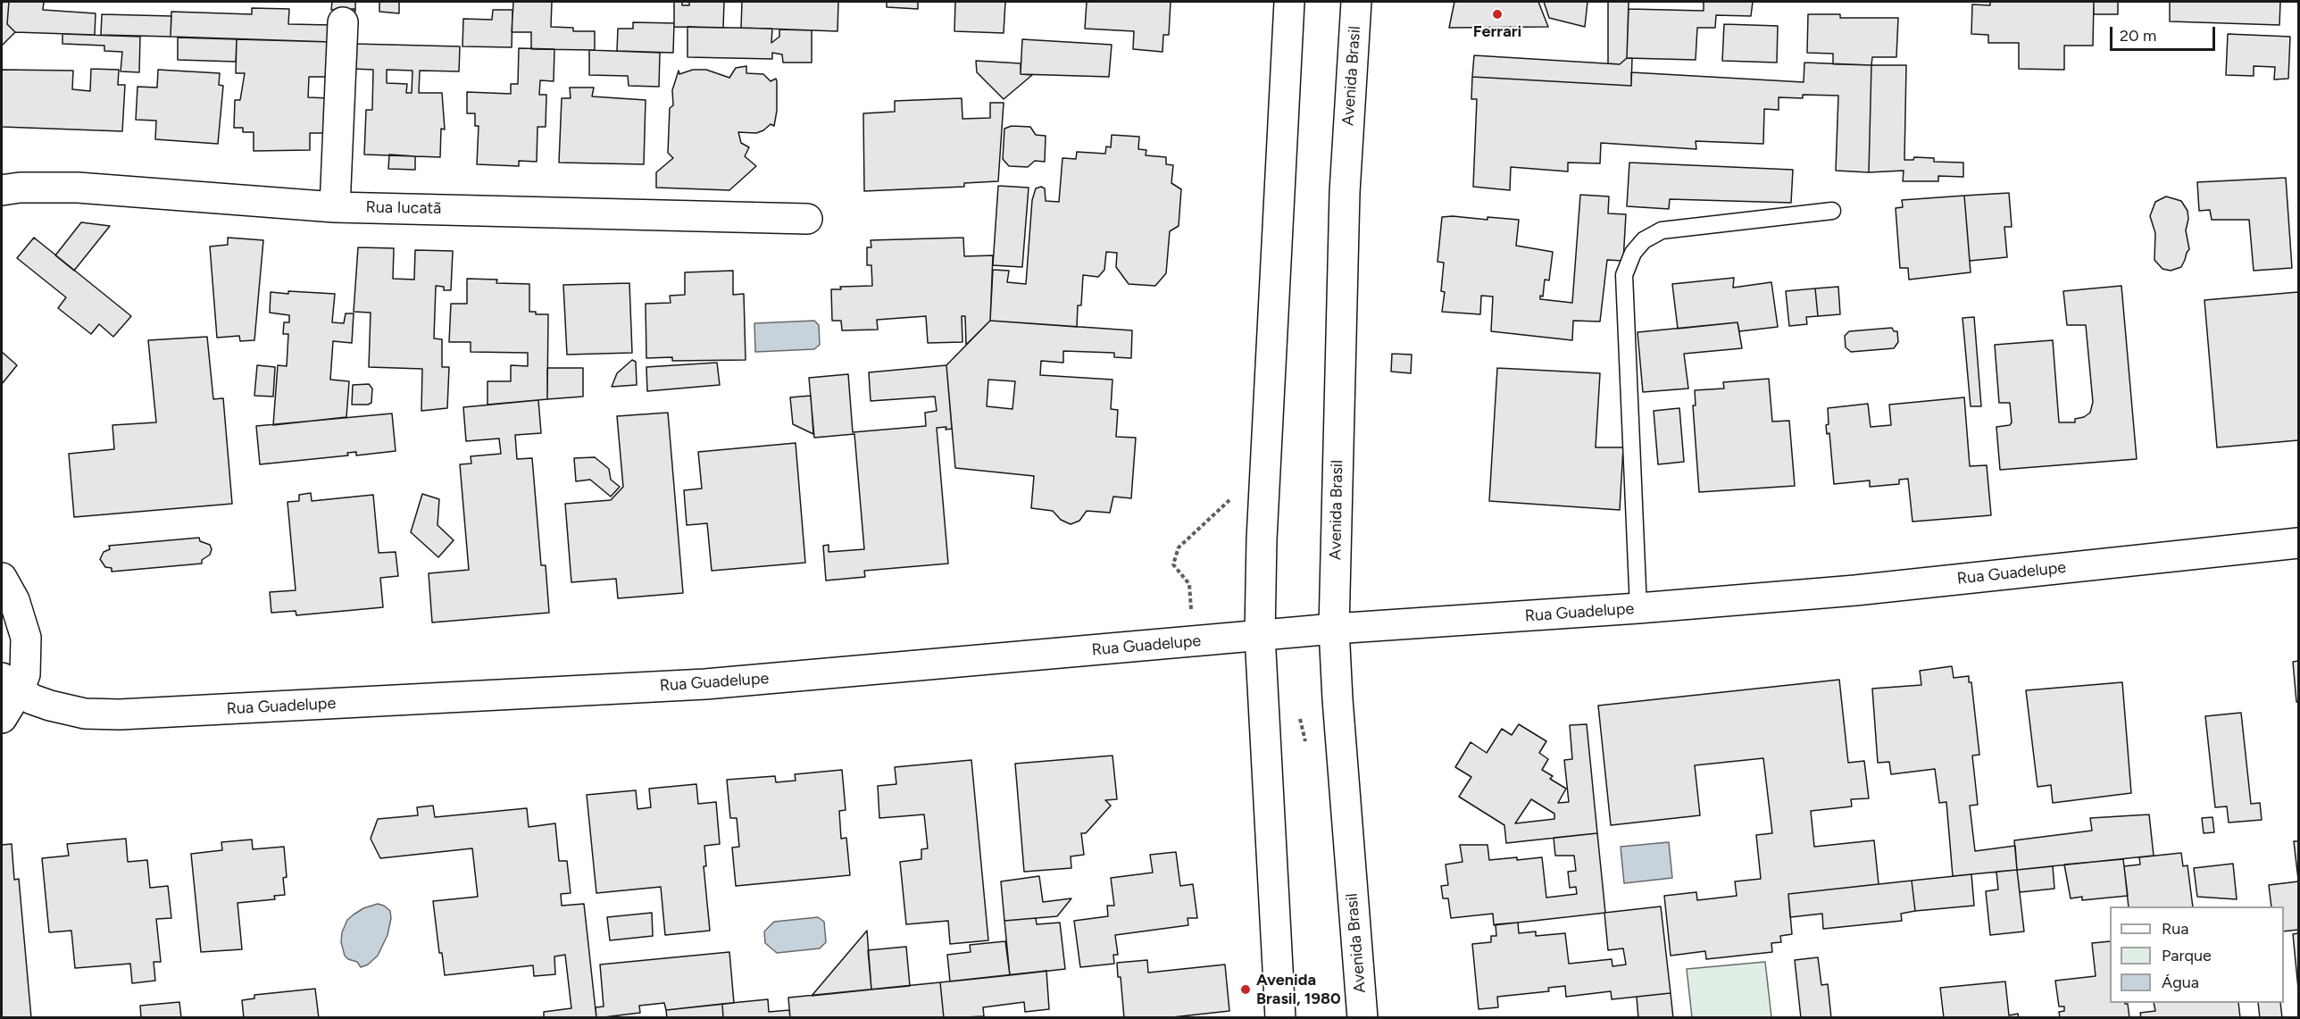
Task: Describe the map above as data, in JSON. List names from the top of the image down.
{
  "streets": {
    "street": ["Avenida Brasil", "Rua Iucatã", "Rua Guadelupe"]
  },
  "crossings": [
    ["Avenida Brasil", "Rua Guadelupe"]
  ],
  "places": ["Ferrari", "Avenida Brasil, 1980"],
  "legend": ["Rua", "Parque", "Água"],
  "scale_bar": "20 m"
}
